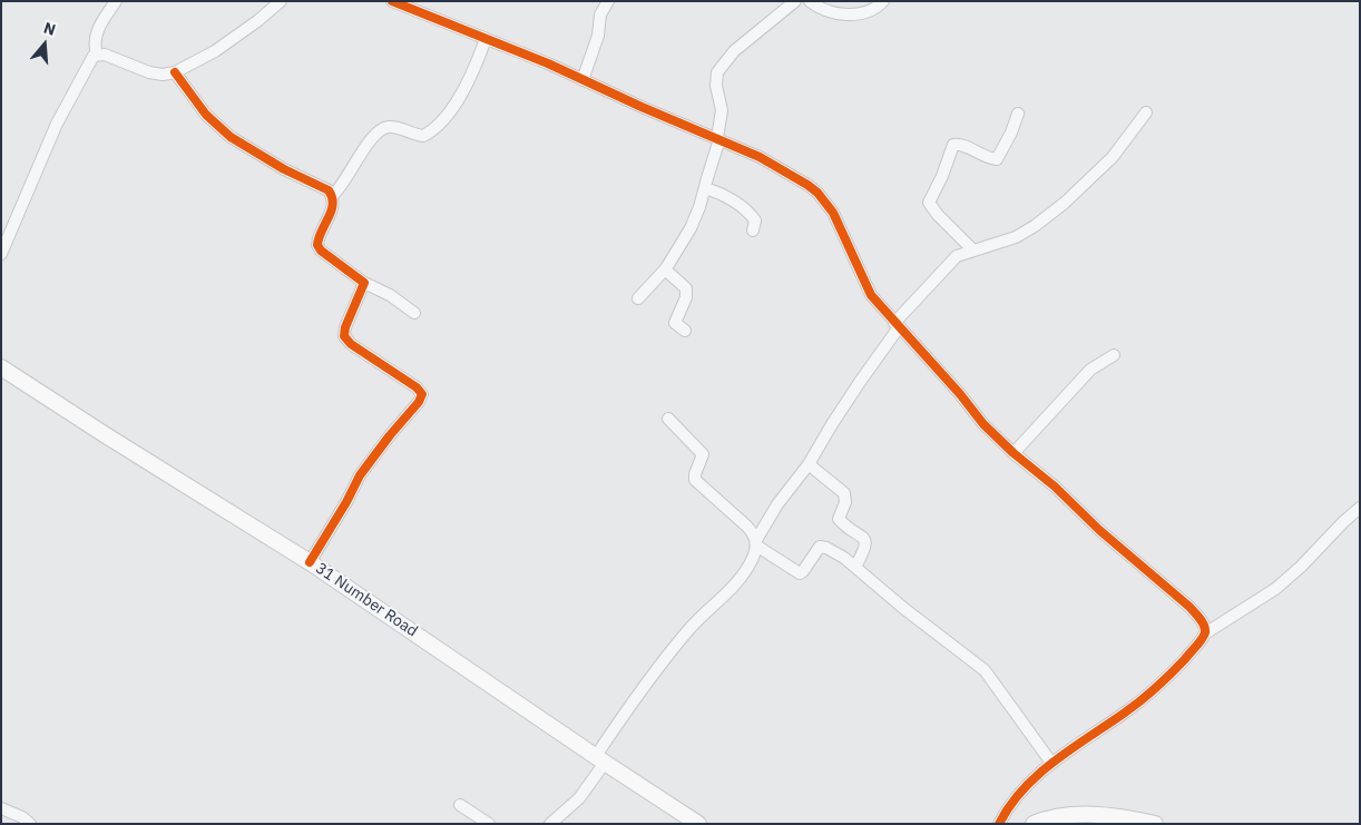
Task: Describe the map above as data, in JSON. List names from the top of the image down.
{
  "streets": {
    "main road": ["31 Number Road"]
  },
  "north": "top"
}
